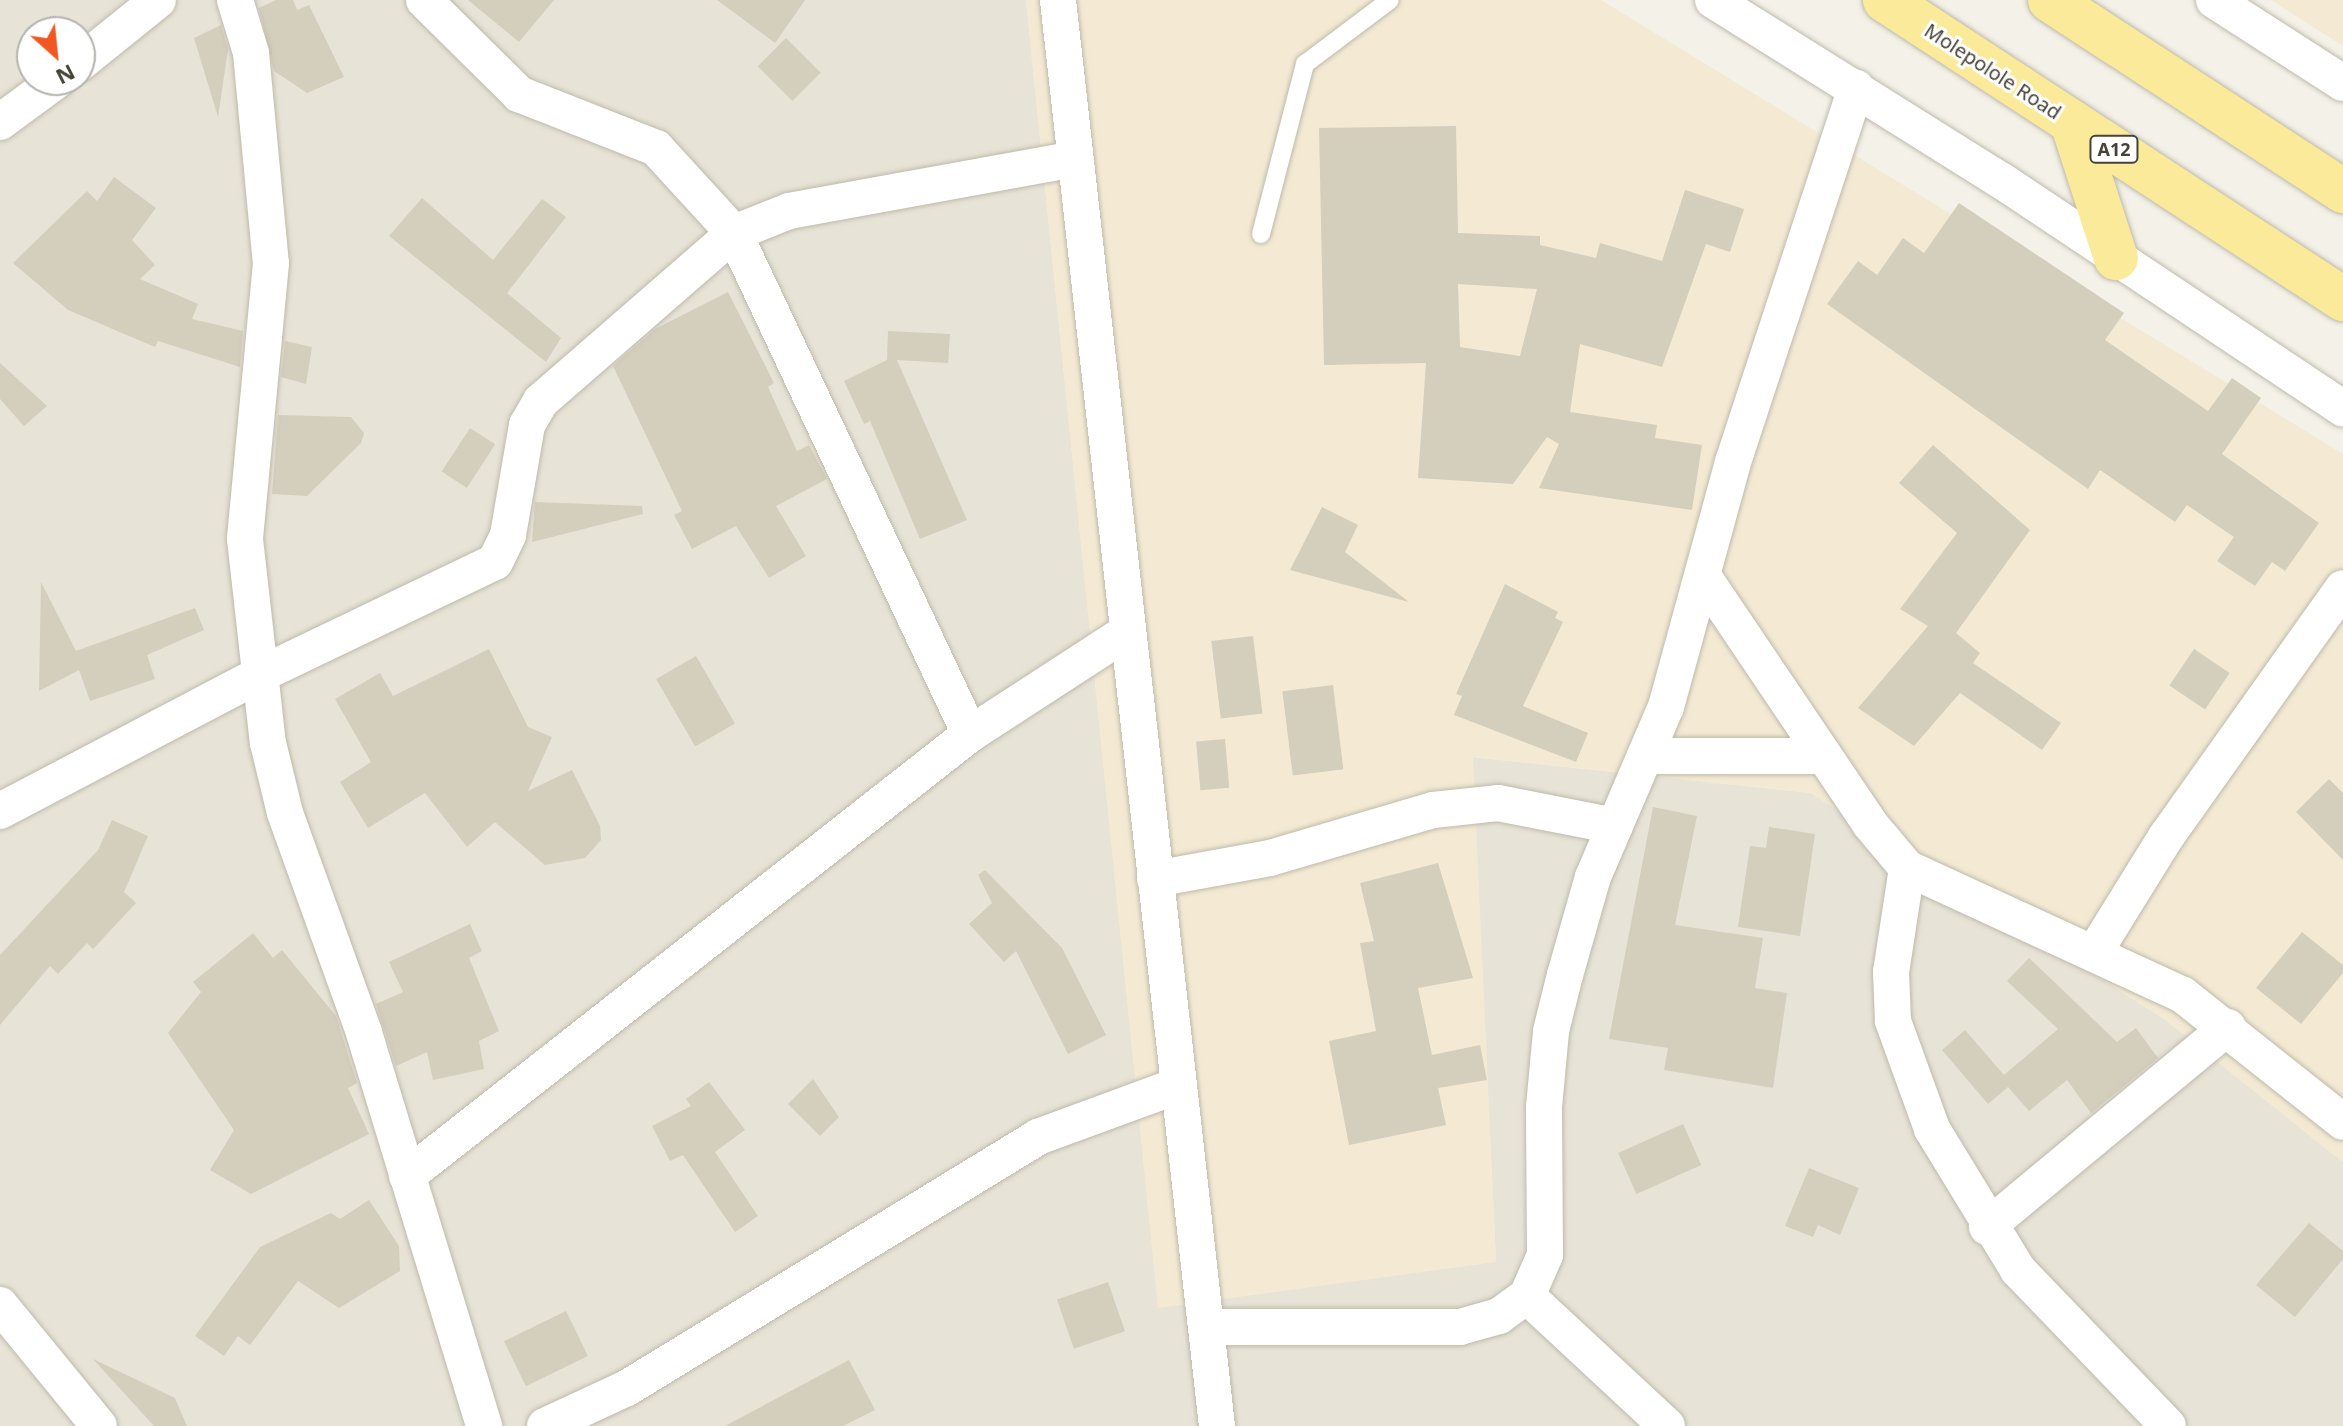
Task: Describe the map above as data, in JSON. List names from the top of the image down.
{
  "streets": {
    "main road": ["Molepolole Road", "A12"]
  },
  "north": "bottom right"
}
